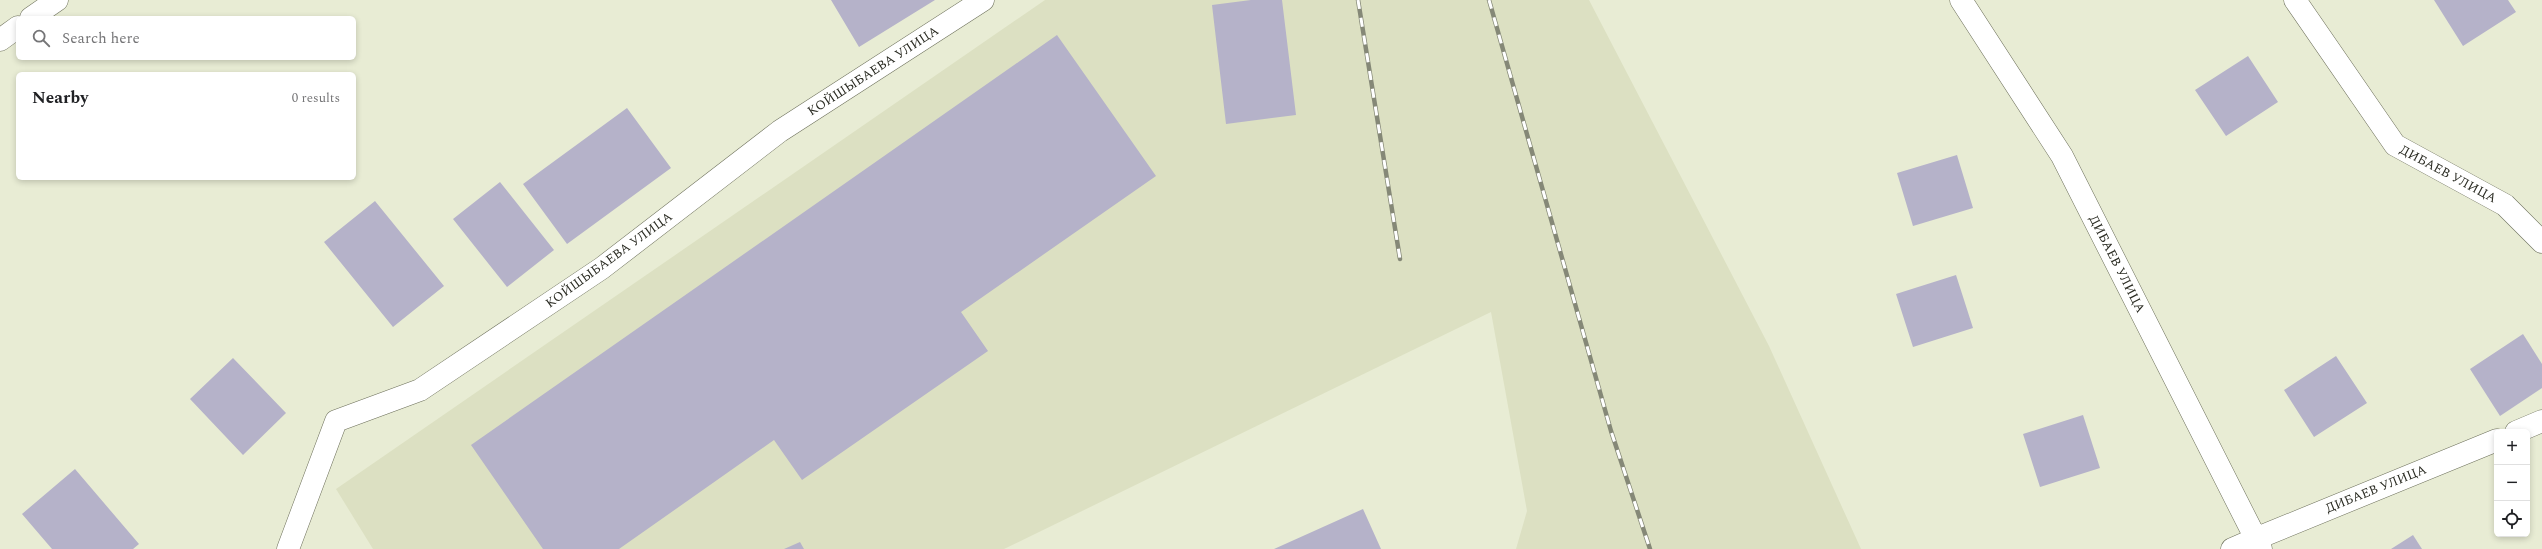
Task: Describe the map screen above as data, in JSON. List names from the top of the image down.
{
  "streets": {
    "street": ["КОЙШЫБАЕВА УЛИЦА", "ДИБАЕВ УЛИЦА"]
  },
  "page": {
    "search": "Search here",
    "heading": ["Nearby", "0 results"],
    "map_buttons": ["+", "−"]
  }
}
